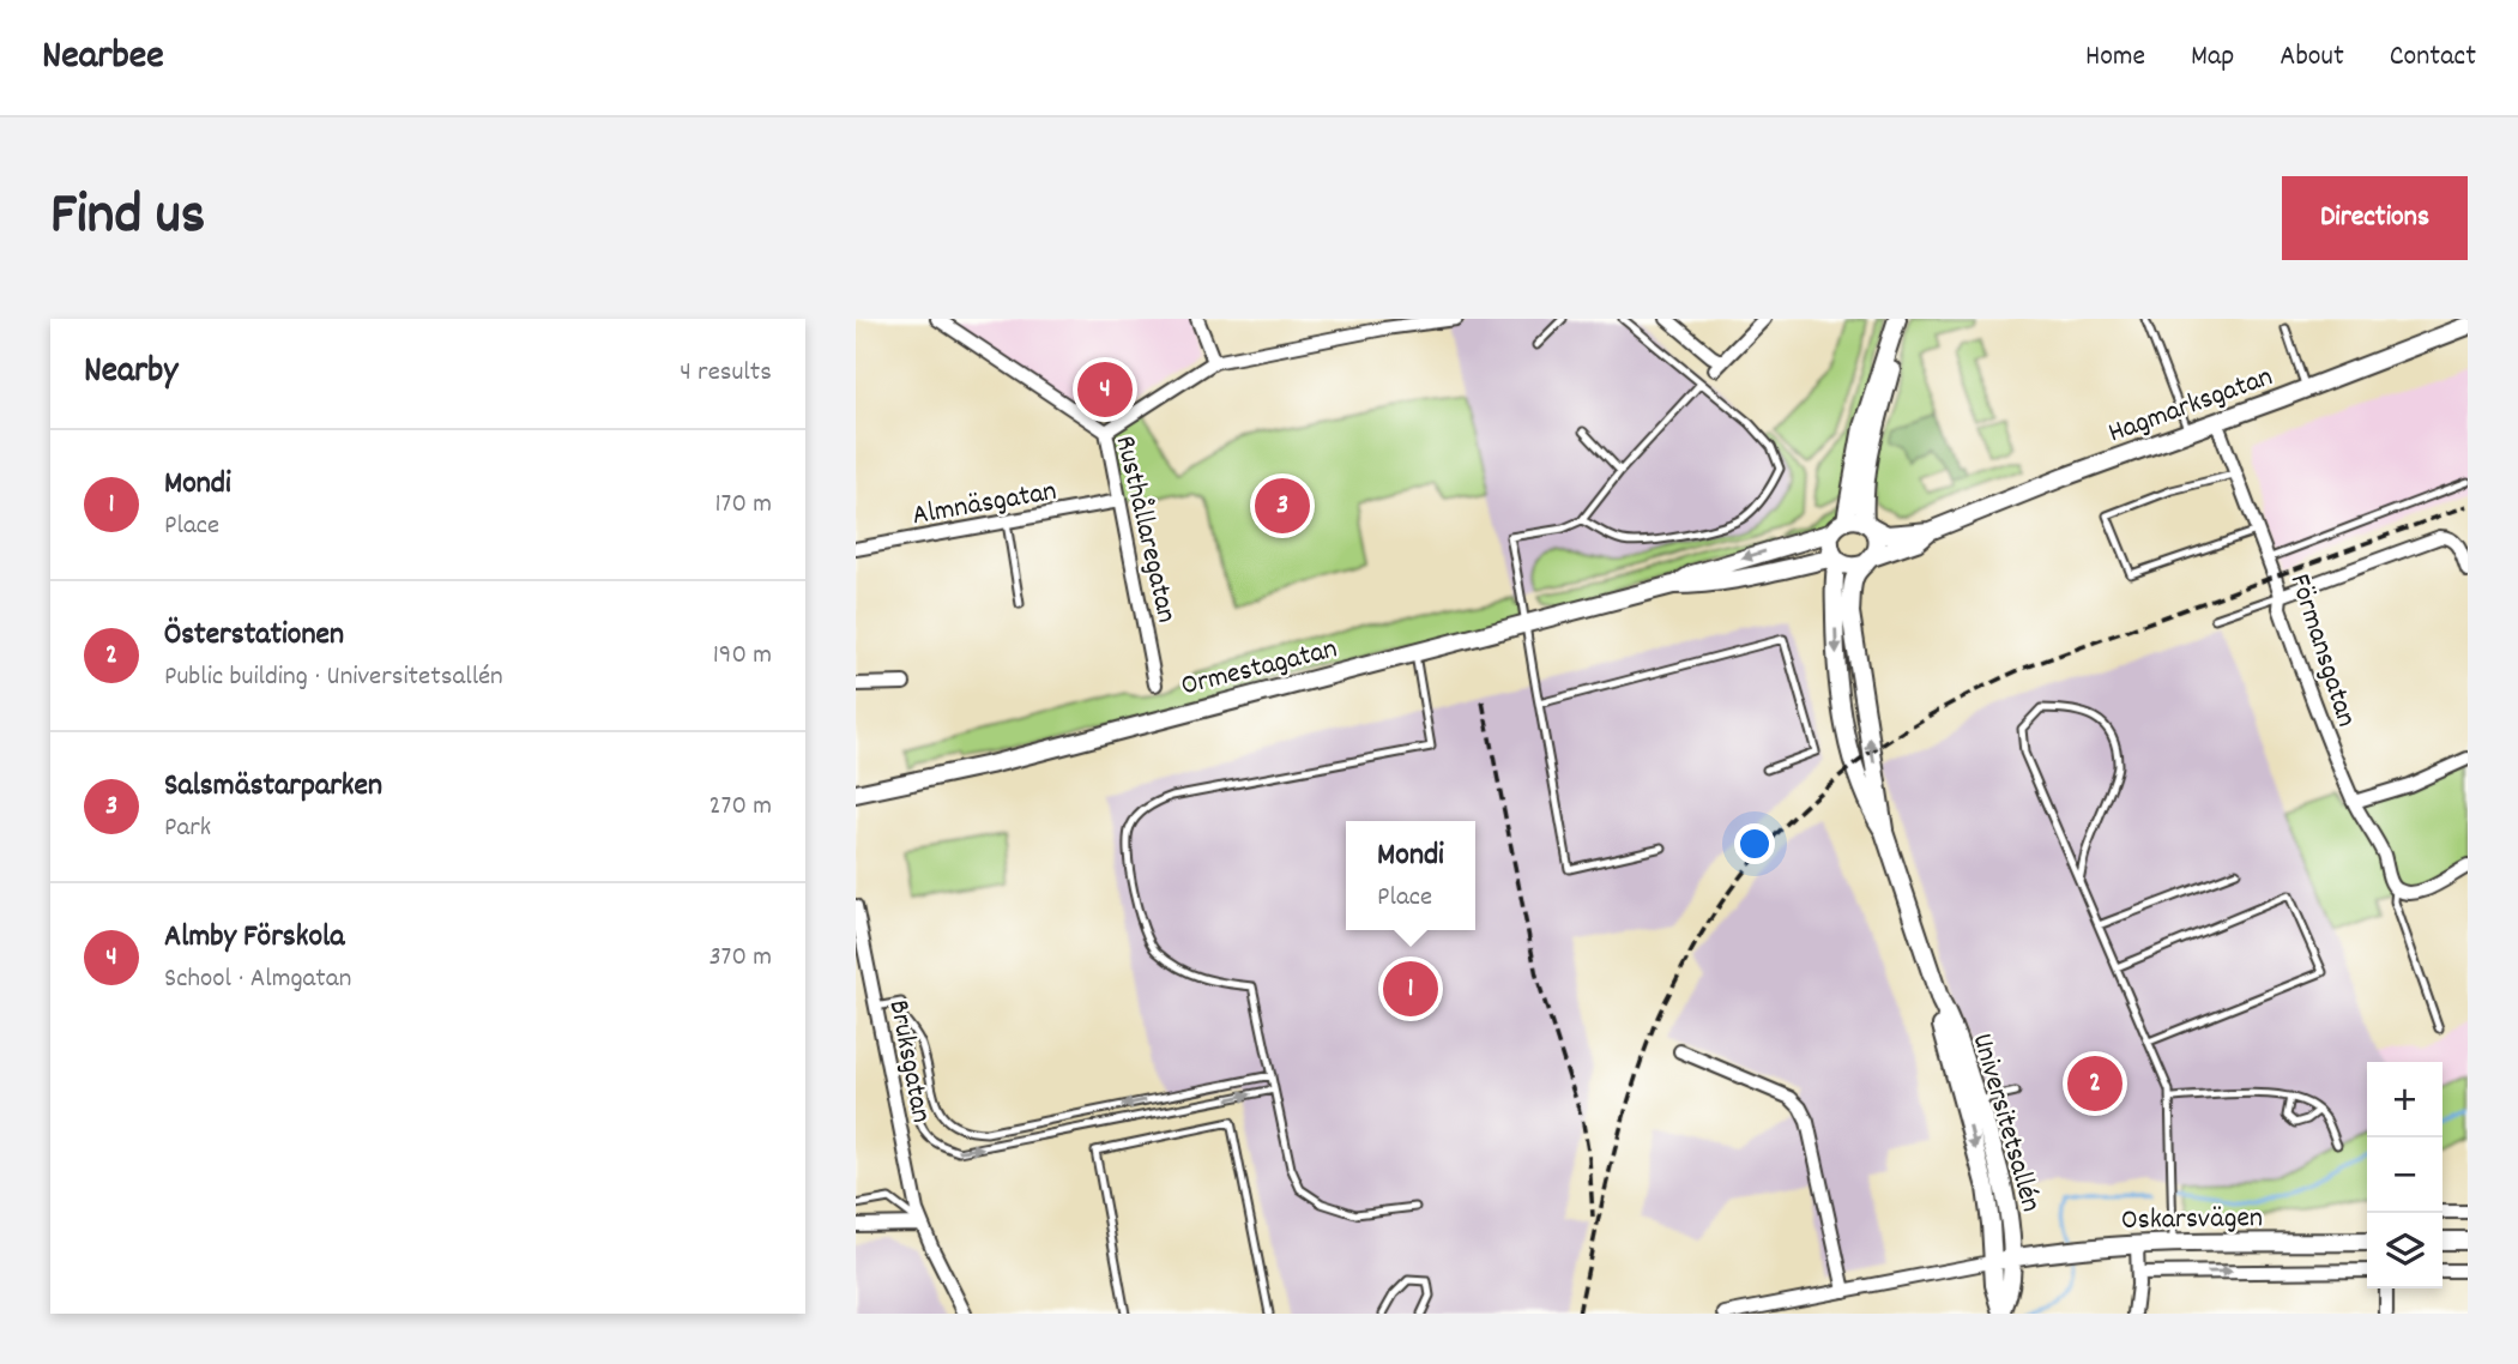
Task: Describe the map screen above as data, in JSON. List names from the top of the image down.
{
  "streets": {
    "street": [
      "Hagmarksgatan",
      "Almnäsgatan",
      "Rusthållaregatan",
      "Förmansgatan",
      "Ormestagatan",
      "Bruksgatan",
      "Universitetsallén",
      "Oskarsvägen"
    ]
  },
  "crossings": [
    ["Hagmarksgatan", "Förmansgatan"],
    ["Hagmarksgatan", "Ormestagatan"],
    ["Hagmarksgatan", "Universitetsallén"],
    ["Almnäsgatan", "Rusthållaregatan"],
    ["Ormestagatan", "Universitetsallén"],
    ["Universitetsallén", "Oskarsvägen"]
  ],
  "page": {
    "header": "Nearbee",
    "nav": [
      "Home",
      "Map",
      "About",
      "Contact"
    ],
    "title": "Find us",
    "buttons": "Directions",
    "heading": ["Nearby", "4 results"],
    "pins": [
      "4",
      "3",
      "1",
      "2"
    ],
    "list": [
      {
        "mark": "1",
        "name": "Mondi",
        "note": "Place",
        "value": "170 m"
      },
      {
        "mark": "2",
        "name": "Österstationen",
        "note": "Public building · Universitetsallén",
        "value": "190 m"
      },
      {
        "mark": "3",
        "name": "Salsmästarparken",
        "note": "Park",
        "value": "270 m"
      },
      {
        "mark": "4",
        "name": "Almby Förskola",
        "note": "School · Almgatan",
        "value": "370 m"
      }
    ],
    "popup": ["Mondi", "Place"],
    "map_buttons": ["+", "−"]
  }
}
